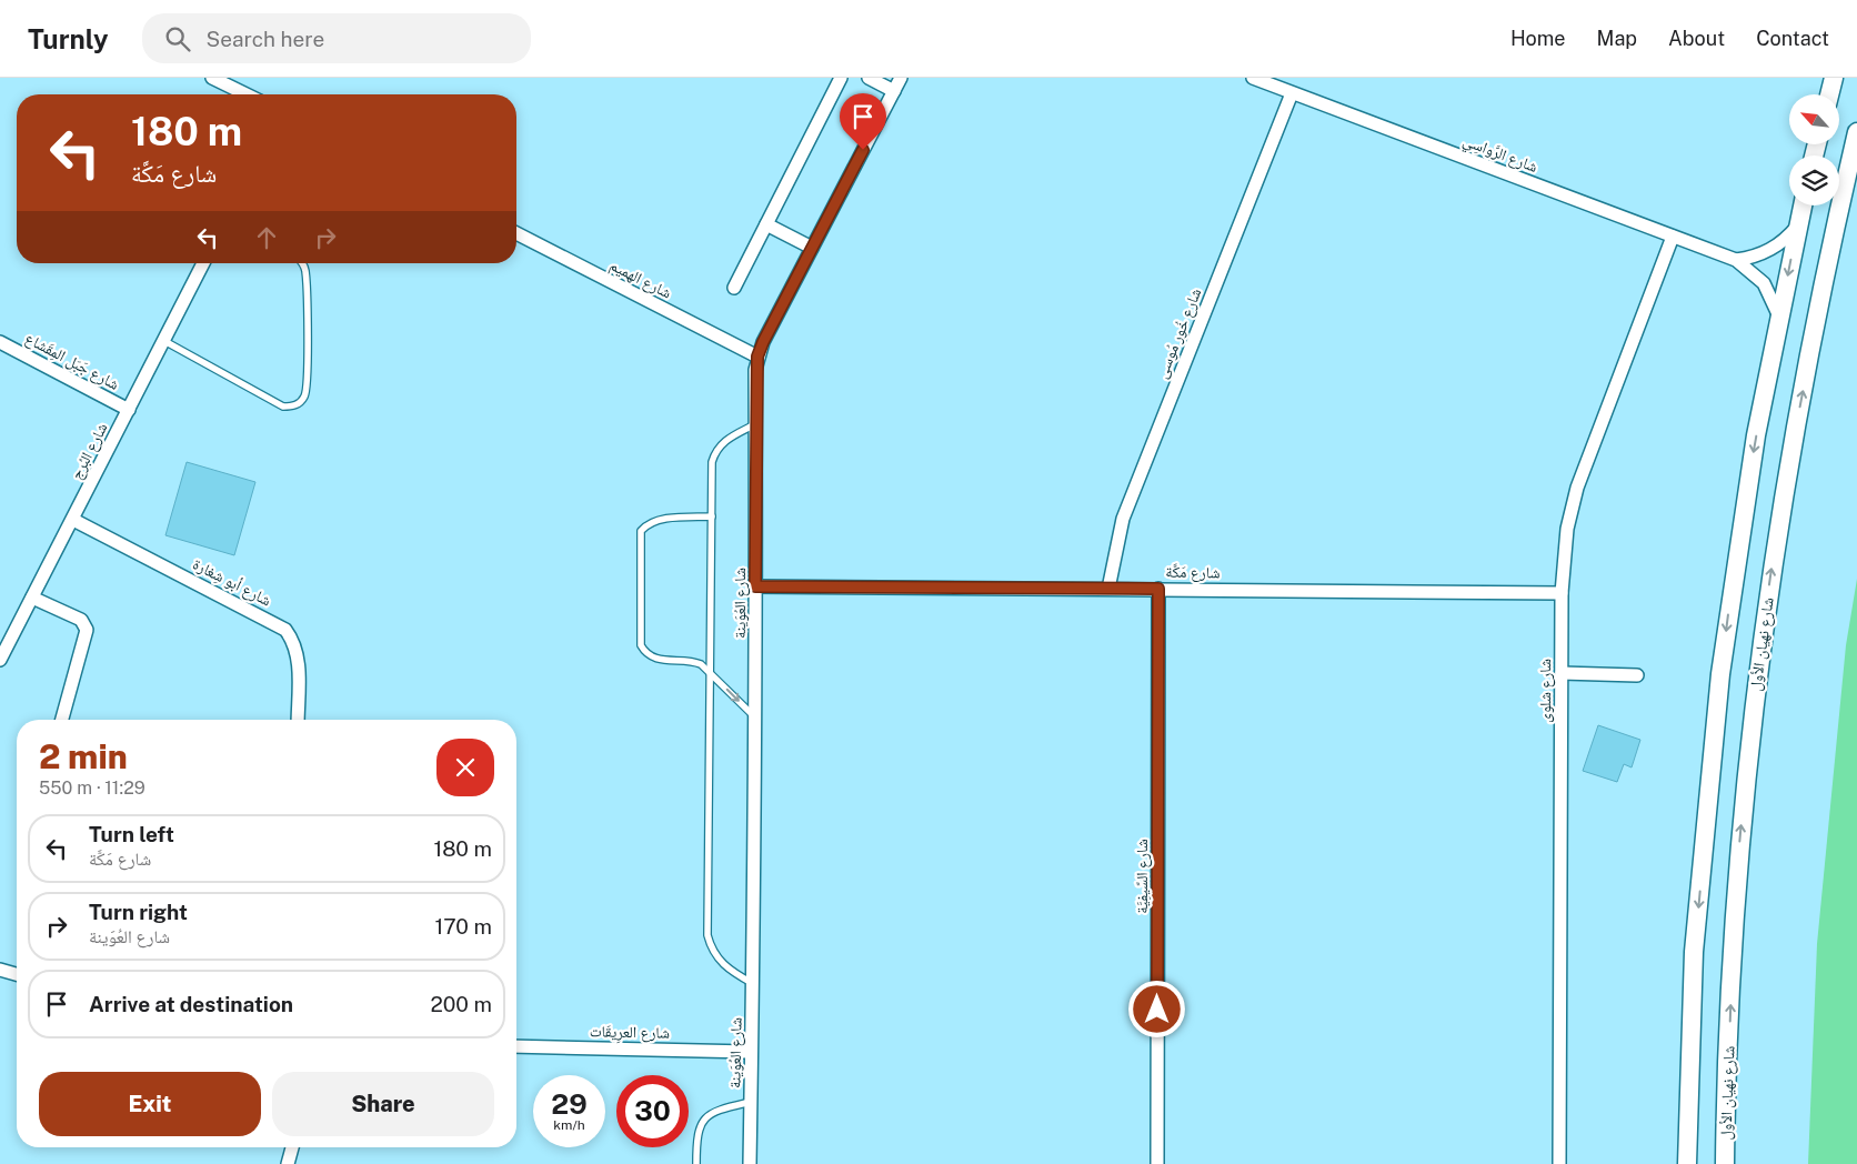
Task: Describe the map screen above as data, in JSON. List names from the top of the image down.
{
  "streets": {
    "main road": ["شارع نهيان الأول"],
    "street": [
      "شارع الرَّواسِي",
      "شارع الهميم",
      "شارع خُور مُوسى",
      "شارع جَبَل المِقَشاع",
      "شارع البُرج",
      "شارع مَكَّة",
      "شارع أبو شِغارة",
      "شارع العُوَينة",
      "شارع شلوى",
      "شارع السِّيفِيَّة",
      "شارع العرِيقَات"
    ]
  },
  "crossings": [
    ["شارع الرَّواسِي", "شارع خُور مُوسى"],
    ["شارع الرَّواسِي", "شارع شلوى"],
    ["شارع الهميم", "شارع العُوَينة"],
    ["شارع خُور مُوسى", "شارع مَكَّة"],
    ["شارع جَبَل المِقَشاع", "شارع البُرج"],
    ["شارع البُرج", "شارع أبو شِغارة"],
    ["شارع مَكَّة", "شارع العُوَينة"],
    ["شارع مَكَّة", "شارع شلوى"],
    ["شارع مَكَّة", "شارع السِّيفِيَّة"],
    ["شارع العُوَينة", "شارع العرِيقَات"]
  ],
  "north": "top left",
  "page": {
    "header": "Turnly",
    "search": "Search here",
    "nav": [
      "Home",
      "Map",
      "About",
      "Contact"
    ],
    "turn": ["180 m", "شارع مَكَّة"],
    "heading": ["2 min", "550 m · 11:29"],
    "list": [
      {
        "name": "Turn left",
        "note": "شارع مَكَّة",
        "value": "180 m"
      },
      {
        "name": "Turn right",
        "note": "شارع العُوَينة",
        "value": "170 m"
      },
      {
        "name": "Arrive at destination",
        "value": "200 m"
      }
    ],
    "buttons": ["Exit", "Share"],
    "speed": "29 km/h",
    "limit": "30"
  }
}
